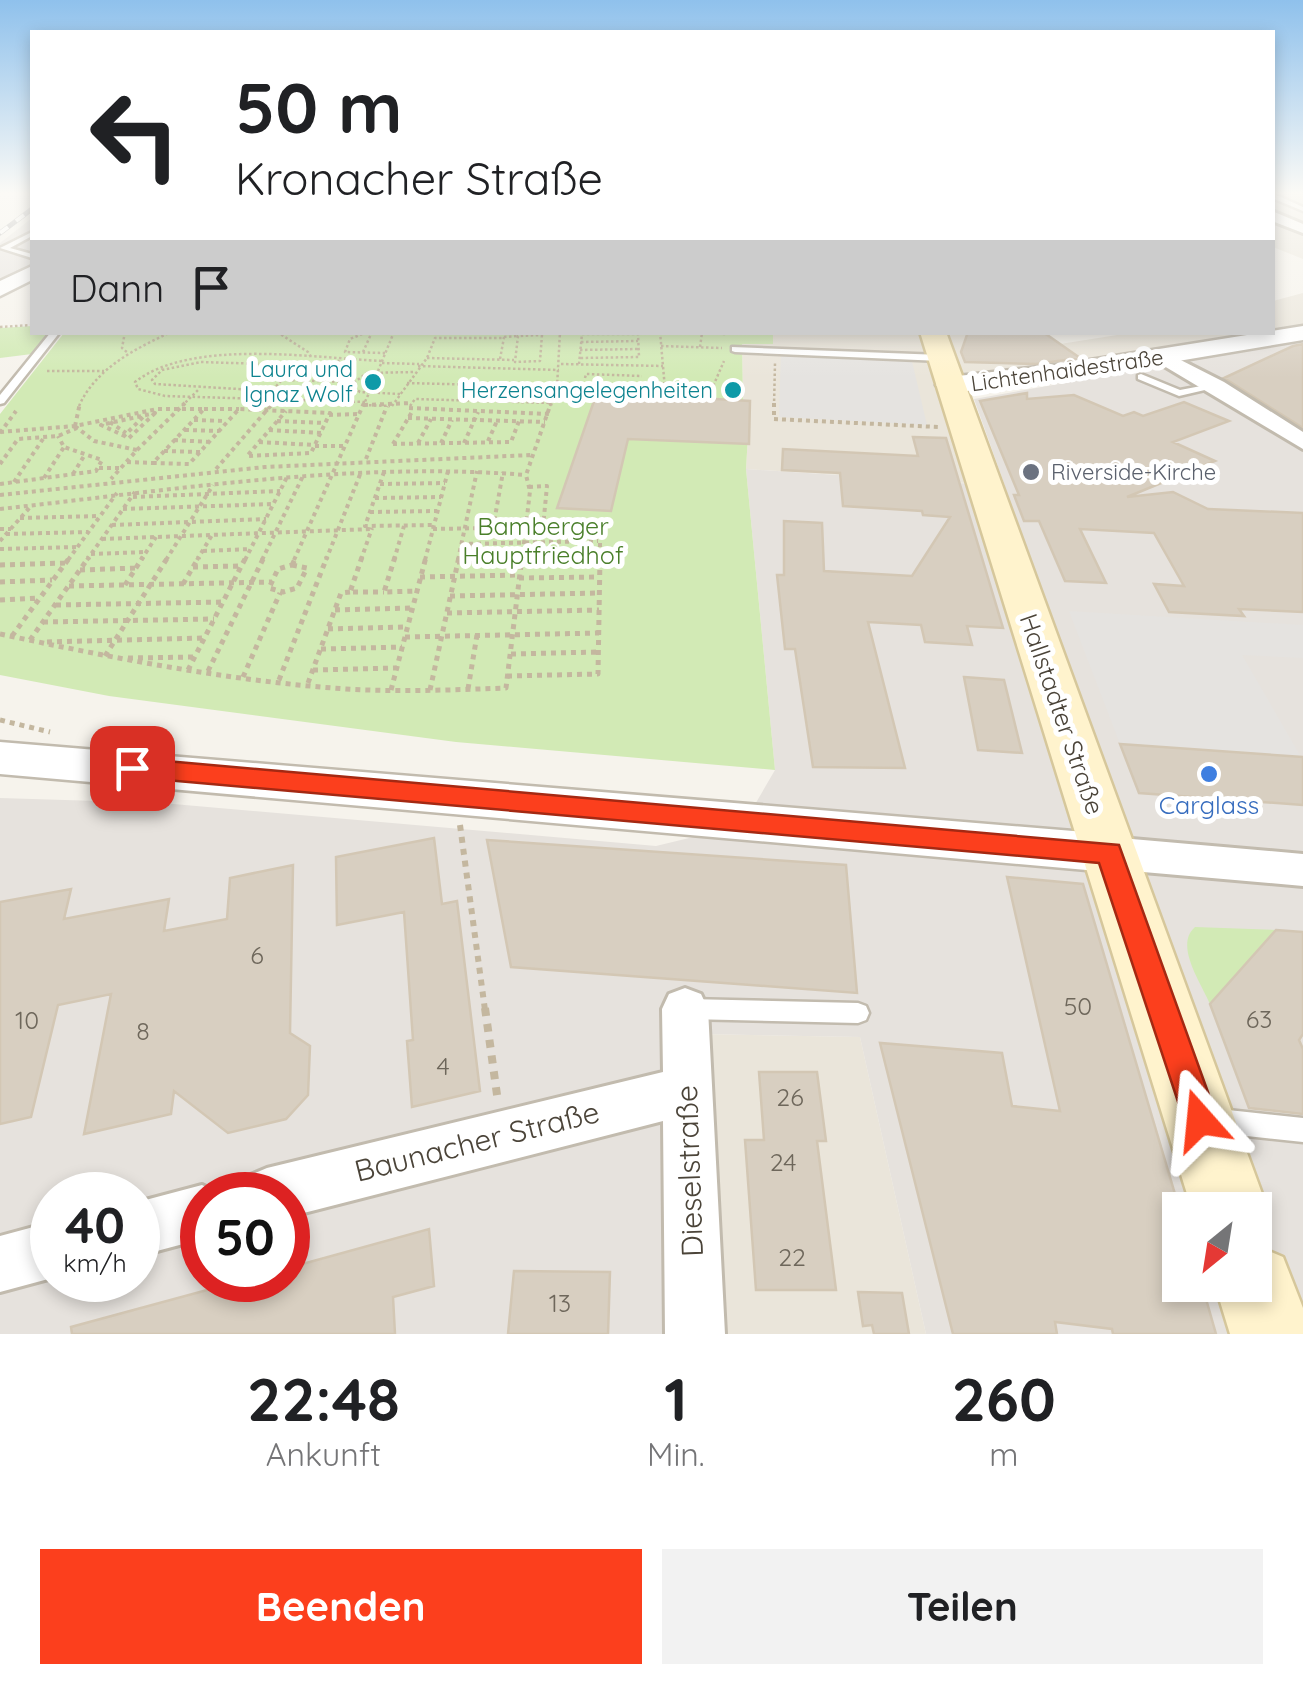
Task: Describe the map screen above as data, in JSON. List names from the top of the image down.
{
  "streets": {
    "main road": ["Hallstadter Straße"],
    "street": ["Lichtenhaidestraße", "Baunacher Straße", "Dieselstraße"]
  },
  "crossings": [
    ["Lichtenhaidestraße", "Hallstadter Straße"],
    ["Baunacher Straße", "Dieselstraße"]
  ],
  "parks": ["Bamberger Hauptfriedhof"],
  "places": [
    "Laura und Ignaz Wolf",
    "Herzensangelegenheiten",
    "Riverside-Kirche",
    "Carglass"
  ],
  "house_numbers": [
    "6",
    "50",
    "63",
    "10",
    "8",
    "4",
    "26",
    "24",
    "22",
    "13"
  ],
  "north": "bottom left",
  "page": {
    "turn": ["50 m", "Kronacher Straße"],
    "then": "Dann",
    "speed": "40 km/h",
    "limit": "50",
    "eta": [
      "22:48",
      "Ankunft",
      "1",
      "Min.",
      "260",
      "m"
    ],
    "buttons": ["Beenden", "Teilen"]
  }
}
